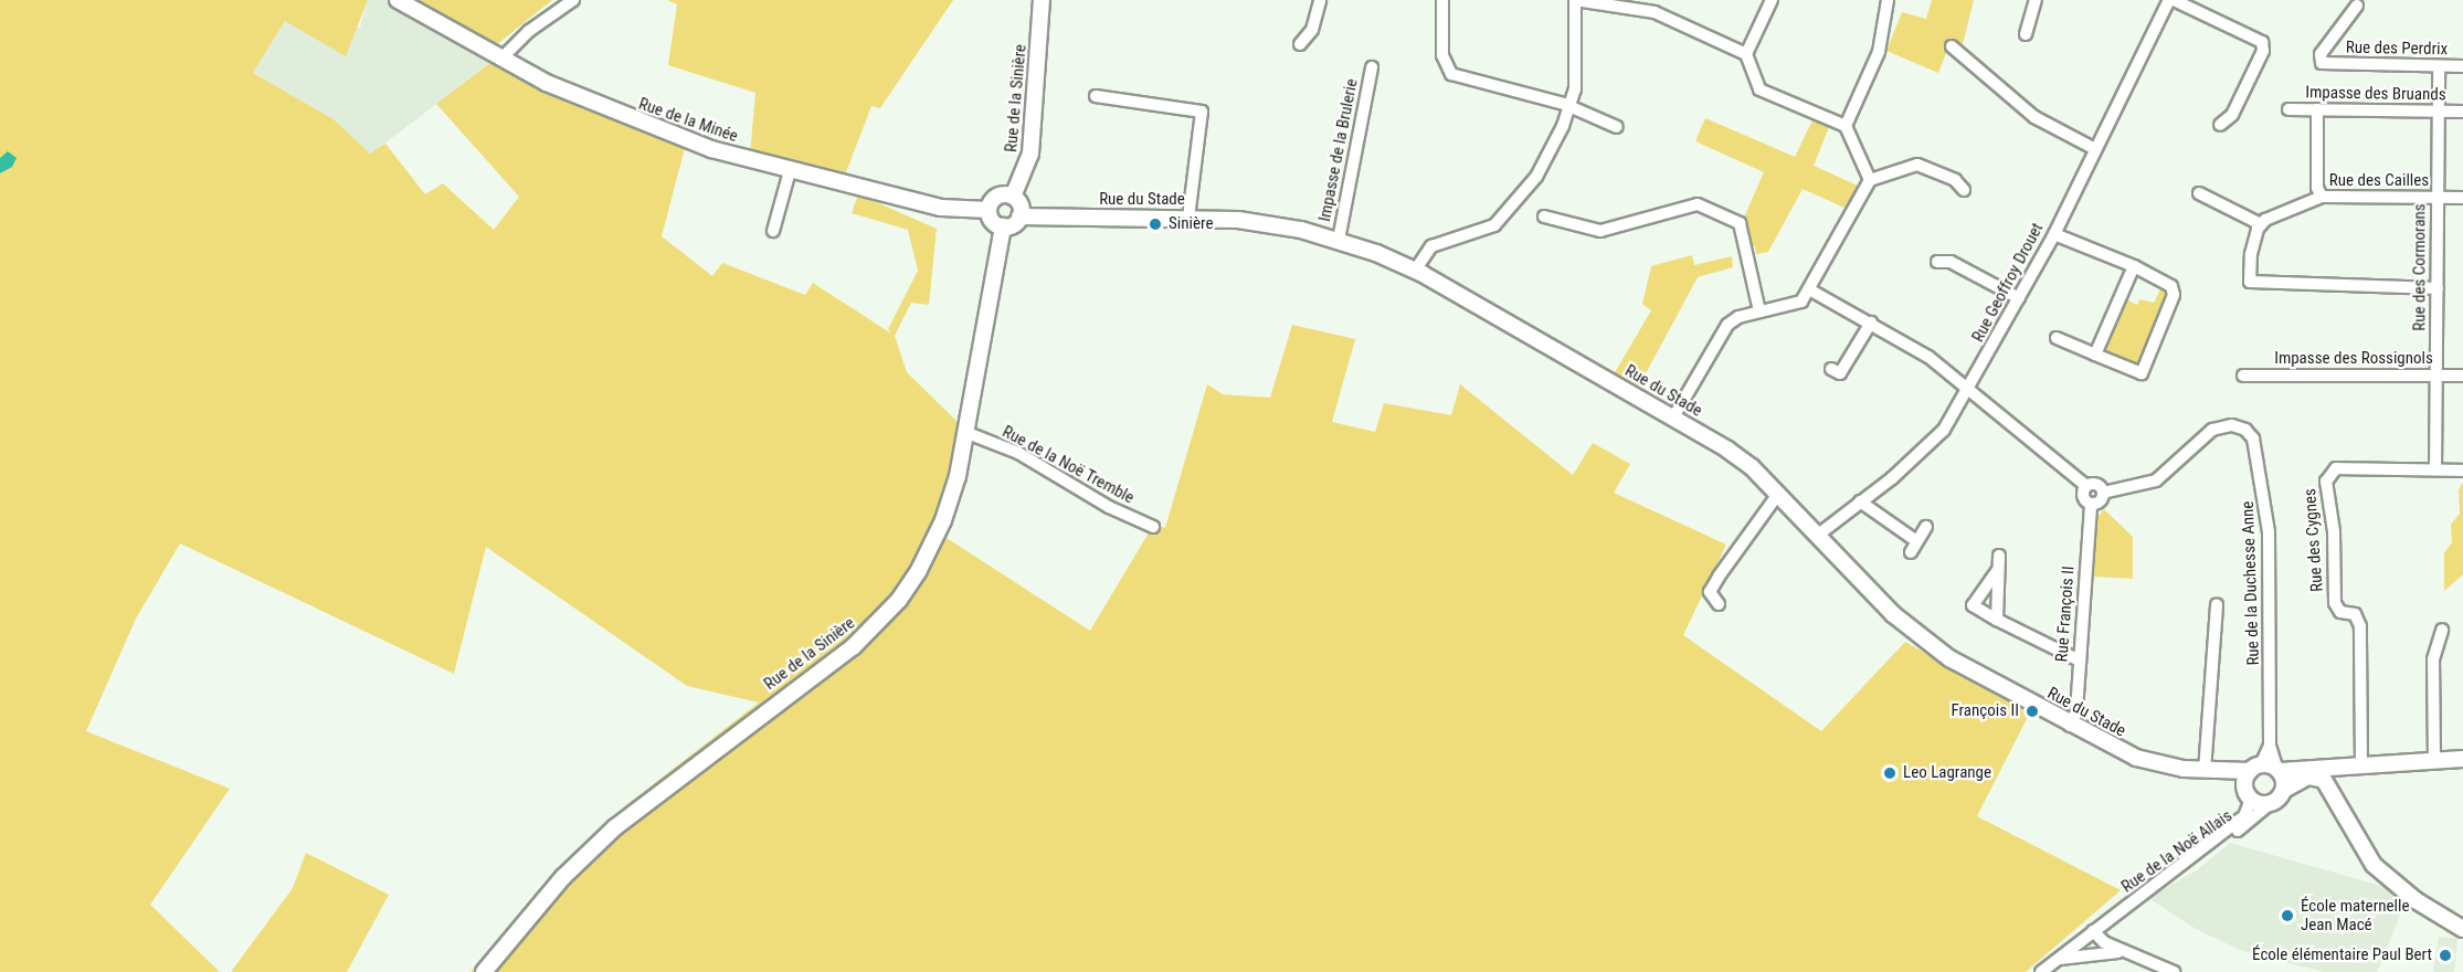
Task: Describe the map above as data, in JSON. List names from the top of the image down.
{
  "streets": {
    "street": [
      "Rue des Perdrix",
      "Impasse des Bruands",
      "Rue de la Sinière",
      "Rue de la Minée",
      "Impasse de la Brulerie",
      "Rue des Cailles",
      "Rue du Stade",
      "Rue des Cormorans",
      "Rue Geoffroy Drouet",
      "Impasse des Rossignols",
      "Rue de la Noë Tremble",
      "Rue des Cygnes",
      "Rue de la Duchesse Anne",
      "Rue François II",
      "Rue de la Noë Allais"
    ]
  },
  "crossings": [
    ["Rue des Perdrix", "Rue des Cormorans"],
    ["Impasse des Bruands", "Rue des Cormorans"],
    ["Rue de la Sinière", "Rue de la Minée"],
    ["Rue de la Sinière", "Rue du Stade"],
    ["Rue de la Sinière", "Rue de la Noë Tremble"],
    ["Rue de la Minée", "Rue du Stade"],
    ["Impasse de la Brulerie", "Rue du Stade"],
    ["Rue des Cailles", "Rue des Cormorans"],
    ["Rue du Stade", "Rue Geoffroy Drouet"],
    ["Rue du Stade", "Rue de la Duchesse Anne"],
    ["Rue du Stade", "Rue François II"],
    ["Rue du Stade", "Rue de la Noë Allais"],
    ["Rue des Cormorans", "Impasse des Rossignols"],
    ["Rue des Cormorans", "Rue des Cygnes"],
    ["Rue de la Duchesse Anne", "Rue François II"]
  ],
  "places": [
    "Sinière",
    "François II",
    "Leo Lagrange",
    "École maternelle Jean Macé",
    "École élémentaire Paul Bert"
  ]
}
